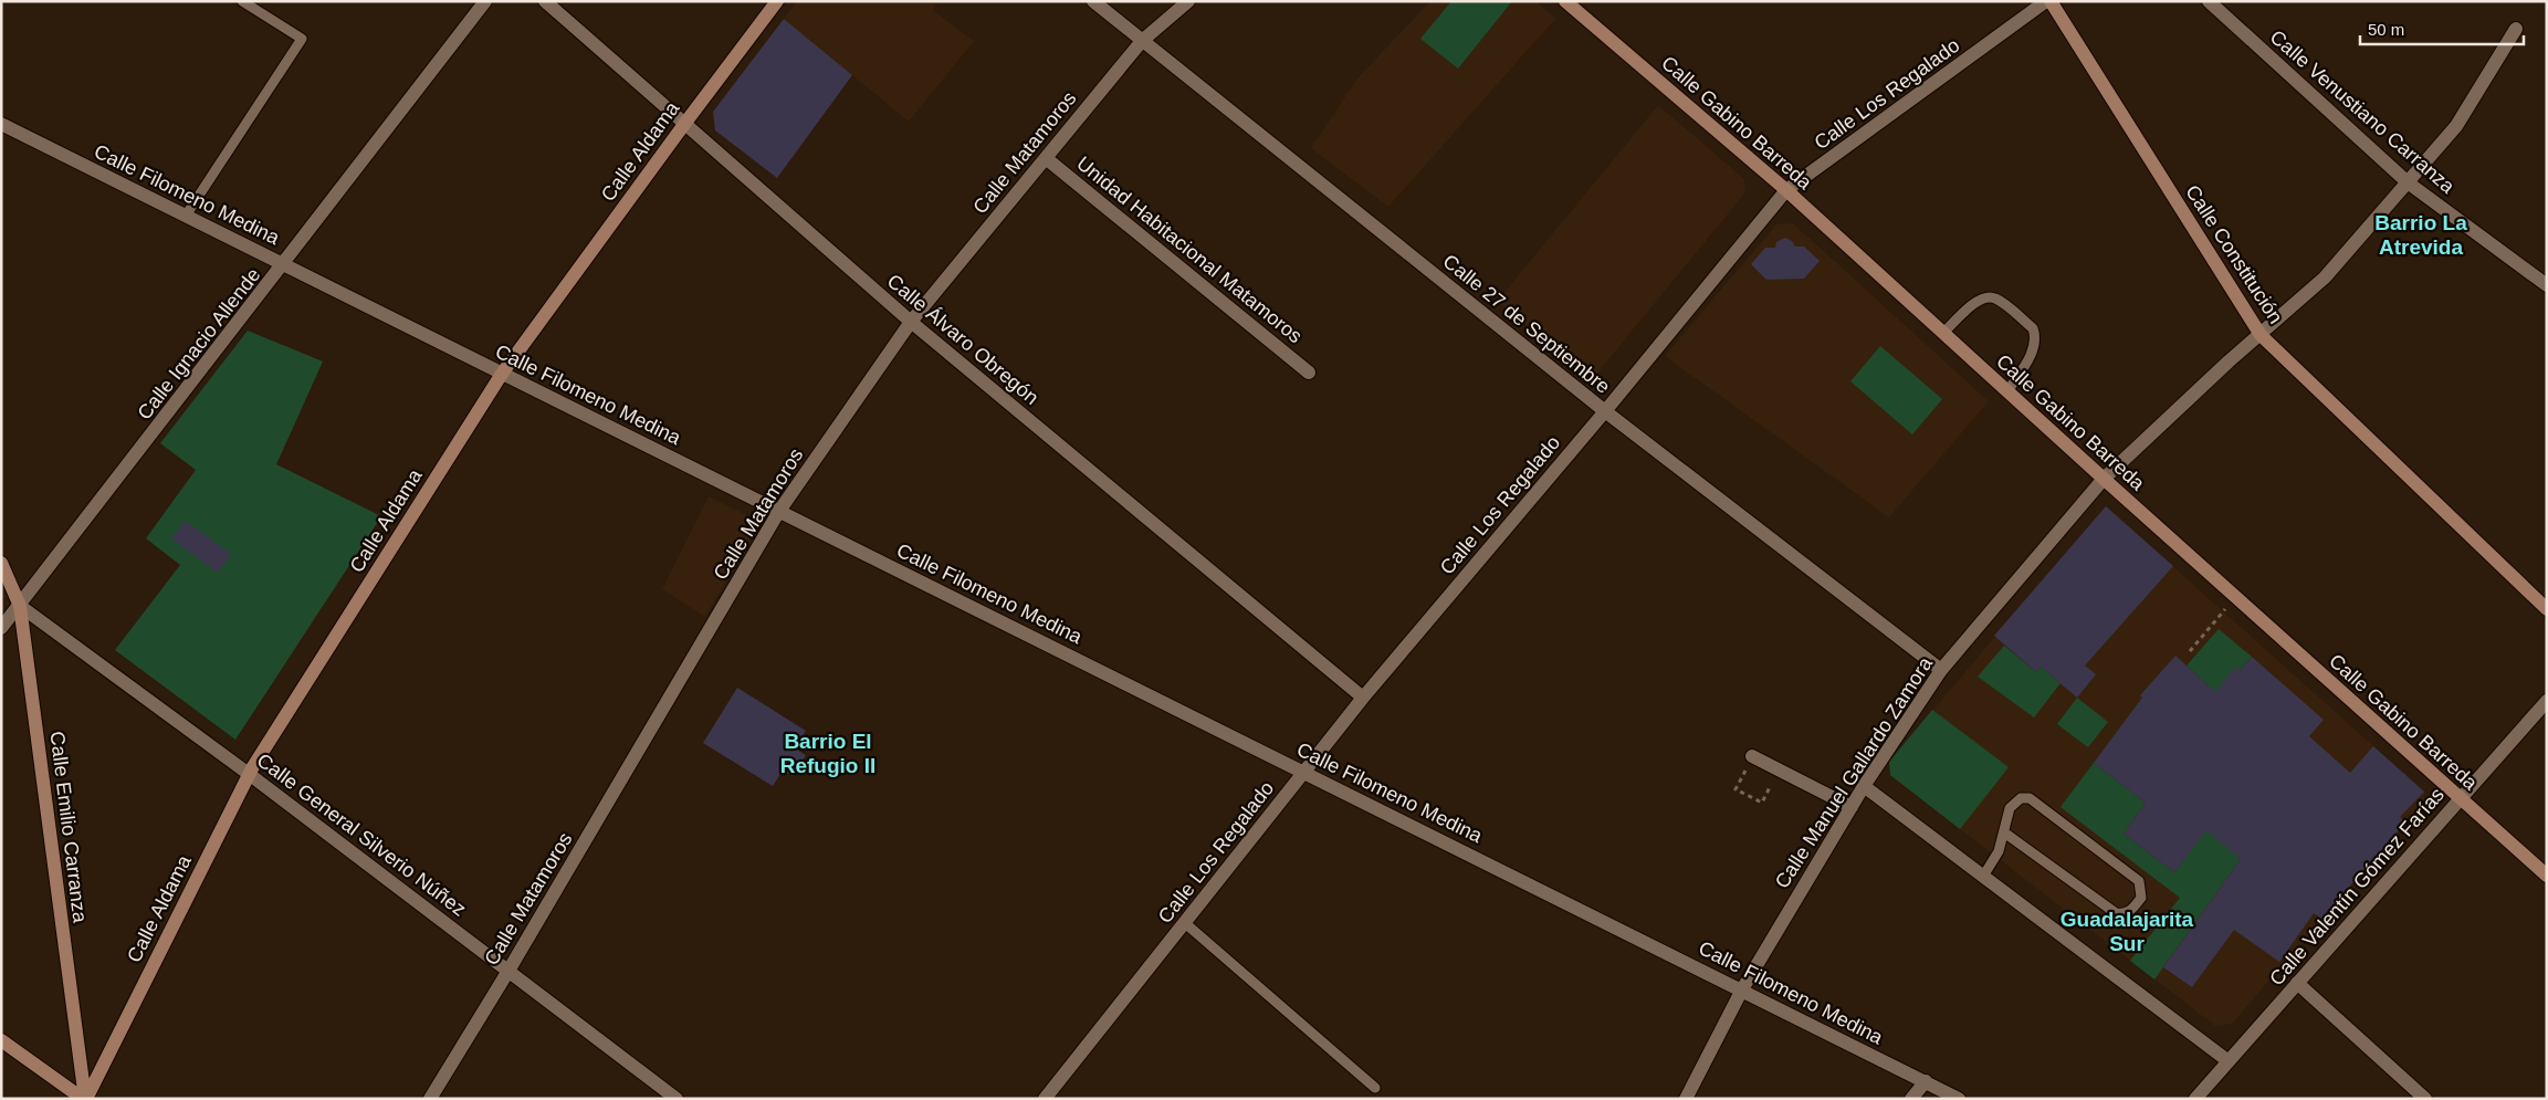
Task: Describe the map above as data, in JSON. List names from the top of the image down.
{
  "streets": {
    "street": [
      "Calle Los Regalado",
      "Calle Venustiano Carranza",
      "Calle Gabino Barreda",
      "Calle Aldama",
      "Calle Matamoros",
      "Calle Filomeno Medina",
      "Unidad Habitacional Matamoros",
      "Calle Constitución",
      "Calle 27 de Septiembre",
      "Calle Álvaro Obregón",
      "Calle Ignacio Allende",
      "Calle Manuel Gallardo Zamora",
      "Calle Emilio Carranza",
      "Calle General Silverio Núñez",
      "Calle Valentín Gómez Farías"
    ]
  },
  "crossings": [
    ["Calle Los Regalado", "Calle Gabino Barreda"],
    ["Calle Los Regalado", "Calle Filomeno Medina"],
    ["Calle Los Regalado", "Calle 27 de Septiembre"],
    ["Calle Los Regalado", "Calle Álvaro Obregón"],
    ["Calle Venustiano Carranza", "Calle Manuel Gallardo Zamora"],
    ["Calle Gabino Barreda", "Calle Manuel Gallardo Zamora"],
    ["Calle Gabino Barreda", "Calle Valentín Gómez Farías"],
    ["Calle Aldama", "Calle Filomeno Medina"],
    ["Calle Aldama", "Calle Álvaro Obregón"],
    ["Calle Aldama", "Calle Emilio Carranza"],
    ["Calle Aldama", "Calle General Silverio Núñez"],
    ["Calle Matamoros", "Calle Filomeno Medina"],
    ["Calle Matamoros", "Unidad Habitacional Matamoros"],
    ["Calle Matamoros", "Calle 27 de Septiembre"],
    ["Calle Matamoros", "Calle Álvaro Obregón"],
    ["Calle Matamoros", "Calle General Silverio Núñez"],
    ["Calle Filomeno Medina", "Calle Ignacio Allende"],
    ["Calle Filomeno Medina", "Calle Manuel Gallardo Zamora"],
    ["Calle Constitución", "Calle Manuel Gallardo Zamora"],
    ["Calle 27 de Septiembre", "Calle Manuel Gallardo Zamora"],
    ["Calle Ignacio Allende", "Calle Emilio Carranza"],
    ["Calle Ignacio Allende", "Calle General Silverio Núñez"],
    ["Calle Emilio Carranza", "Calle General Silverio Núñez"]
  ],
  "districts": ["Barrio La Atrevida", "Barrio El Refugio II", "Guadalajarita Sur"],
  "scale_bar": "50 m"
}
